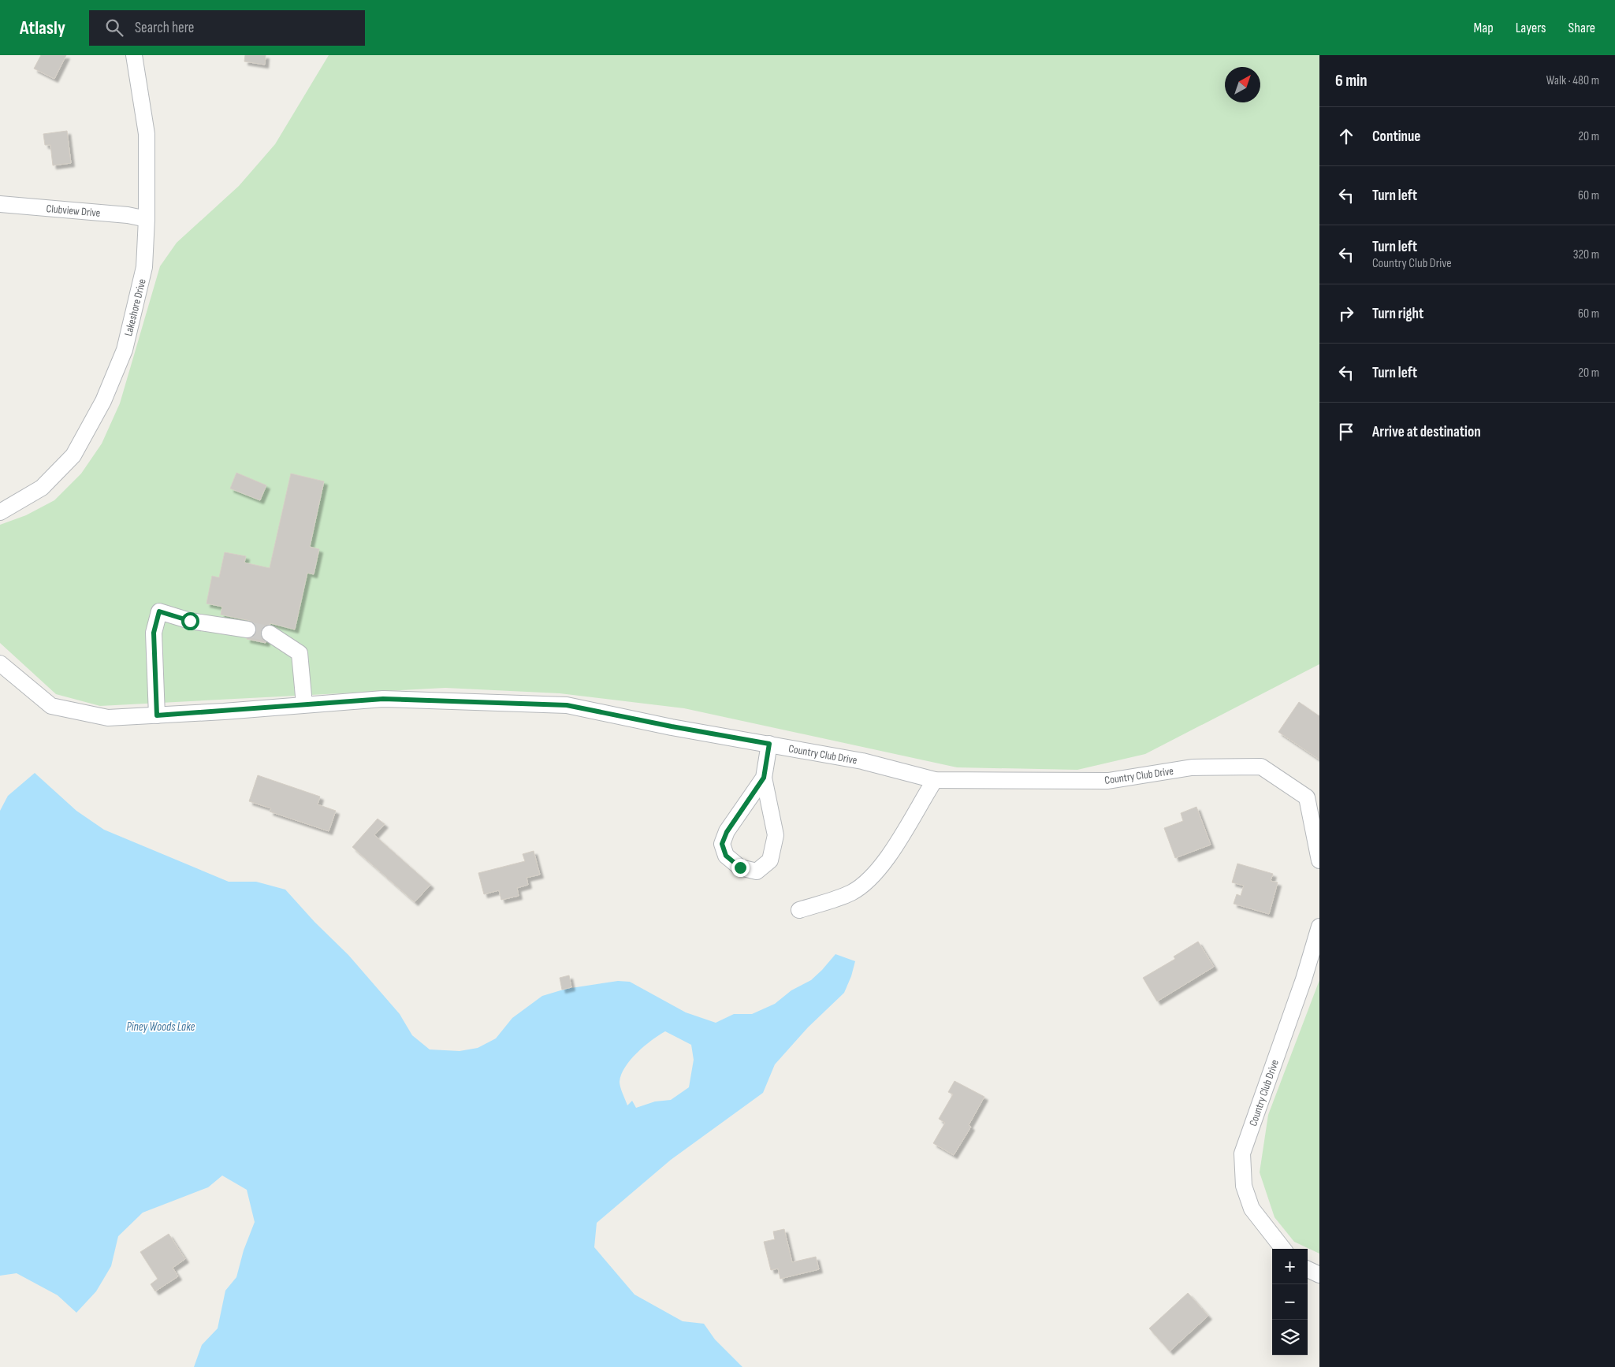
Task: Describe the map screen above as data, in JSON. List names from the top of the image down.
{
  "streets": {
    "street": ["Clubview Drive", "Lakeshore Drive", "Country Club Drive"]
  },
  "crossings": [
    ["Clubview Drive", "Lakeshore Drive"]
  ],
  "water": ["Piney Woods Lake"],
  "north": "top right",
  "page": {
    "header": "Atlasly",
    "search": "Search here",
    "nav": ["Map", "Layers", "Share"],
    "heading": ["6 min", "Walk · 480 m"],
    "list": [
      ["Continue", "20 m"],
      ["Turn left", "60 m"],
      ["Turn left", "Country Club Drive", "320 m"],
      ["Turn right", "60 m"],
      ["Turn left", "20 m"],
      "Arrive at destination"
    ],
    "map_buttons": ["+", "−"]
  }
}
